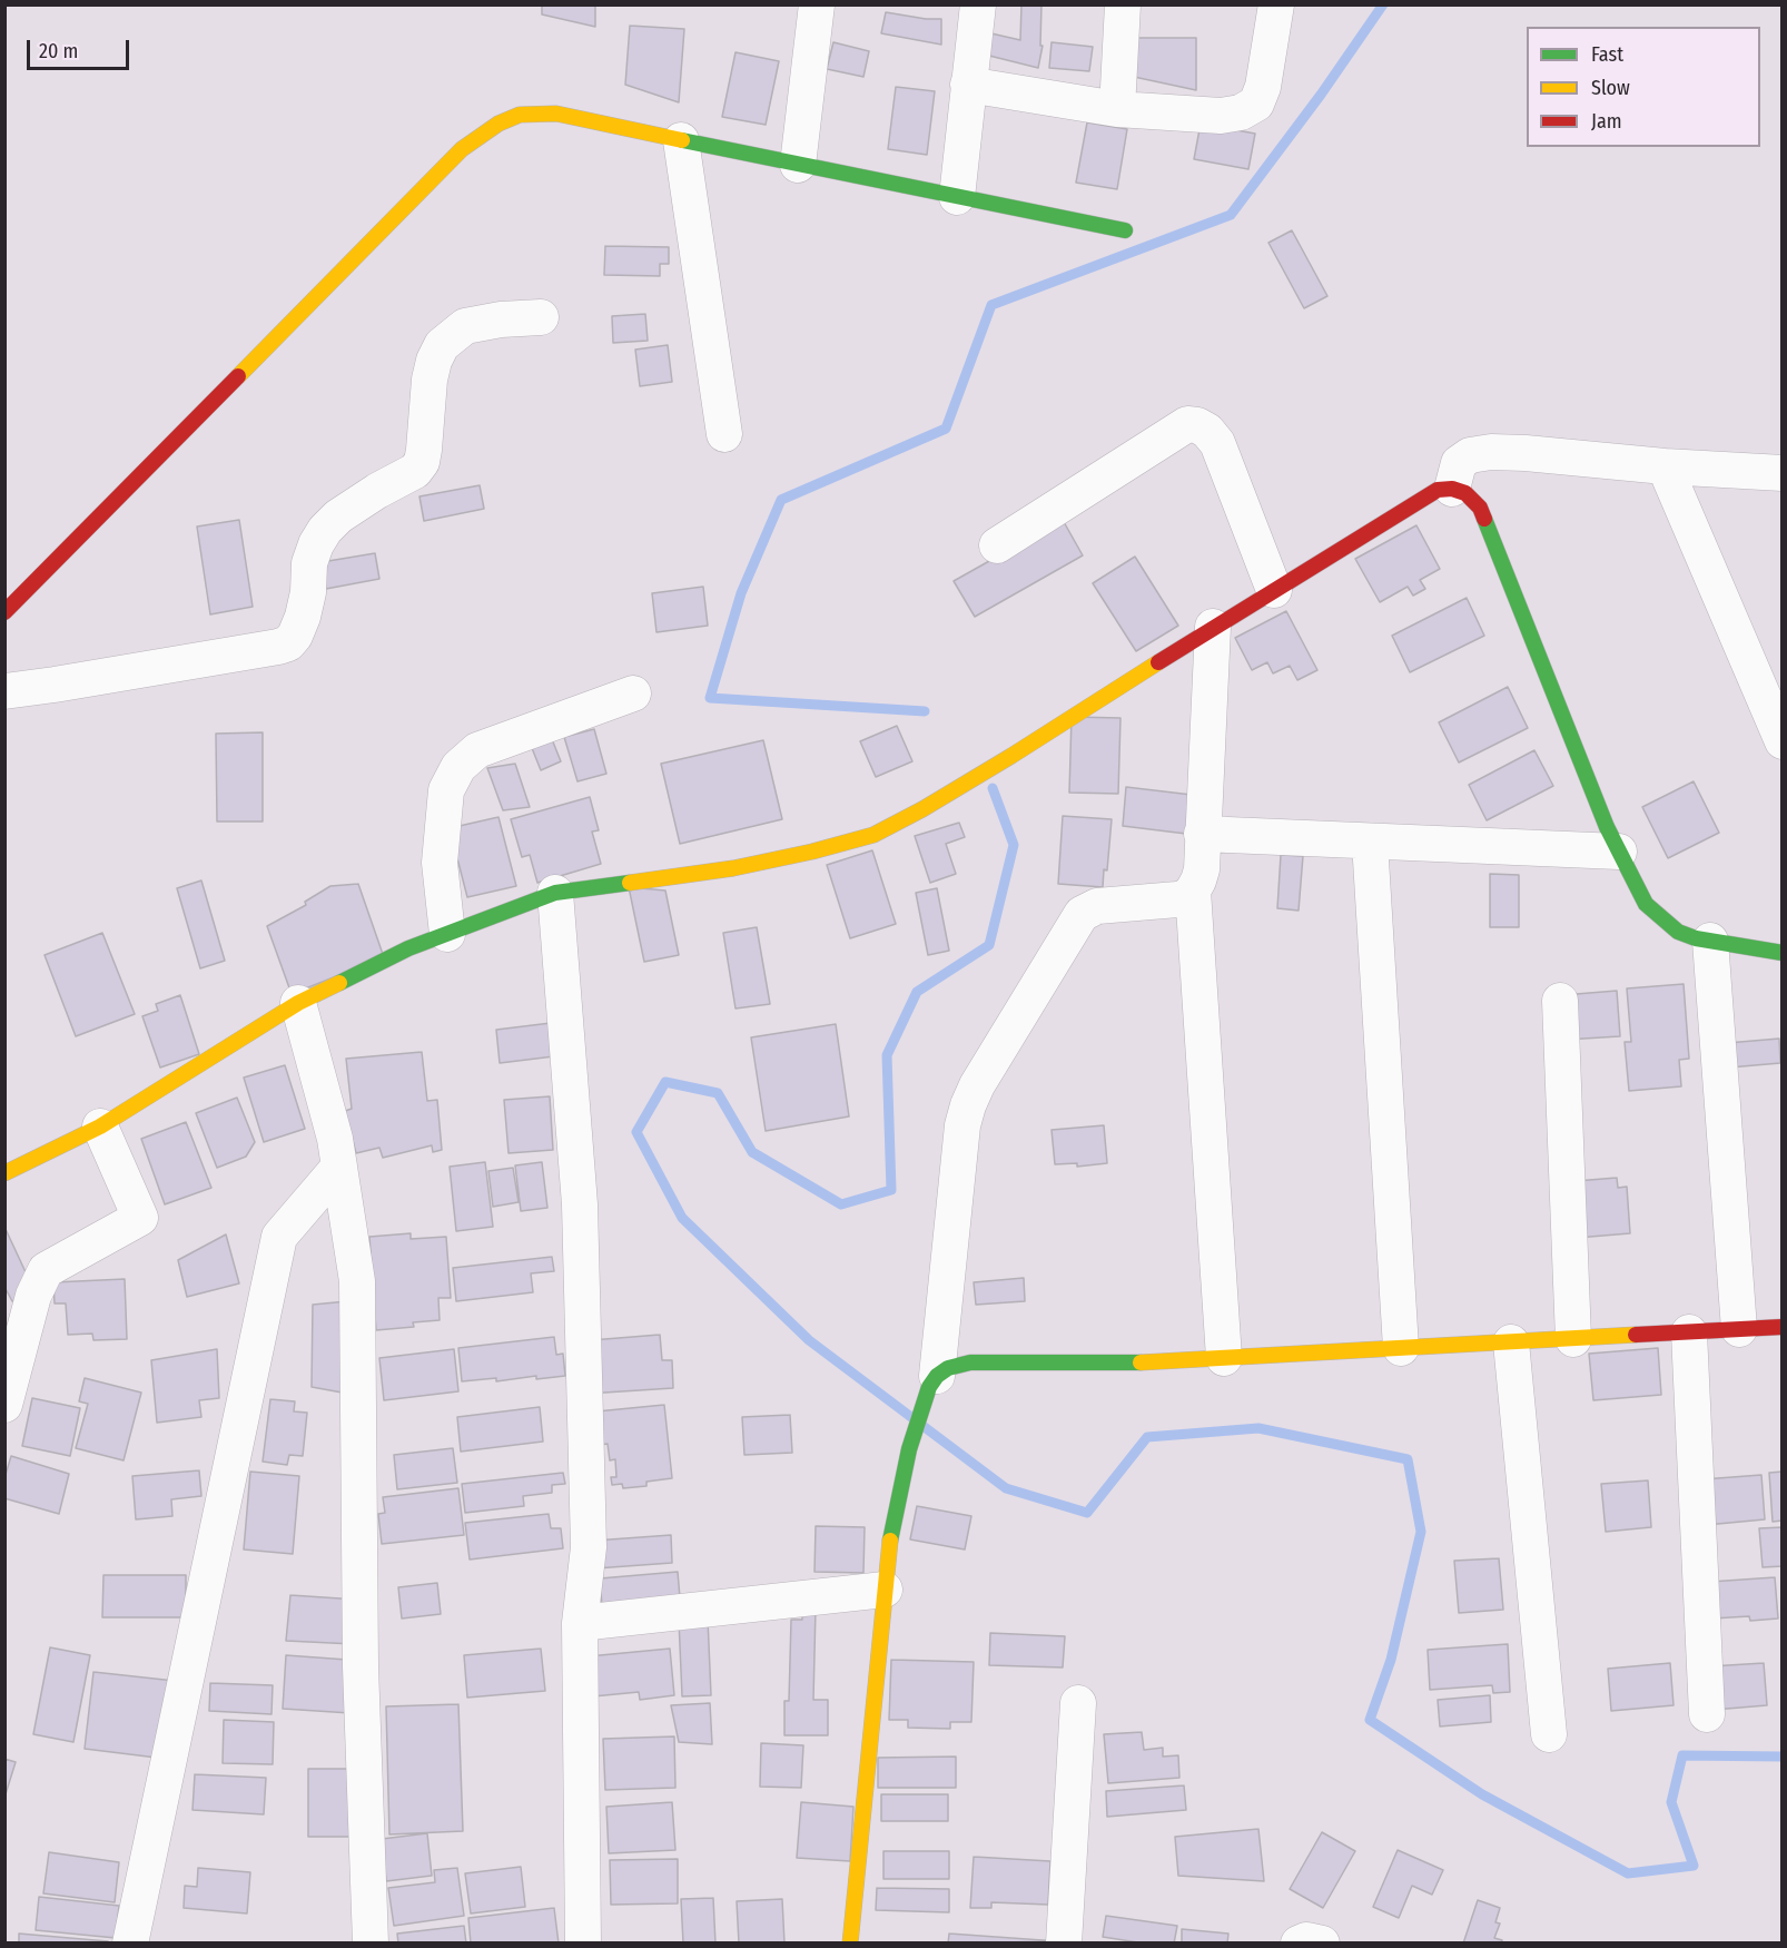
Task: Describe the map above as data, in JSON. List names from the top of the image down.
{
  "legend": ["Fast", "Slow", "Jam"],
  "scale_bar": "20 m"
}
